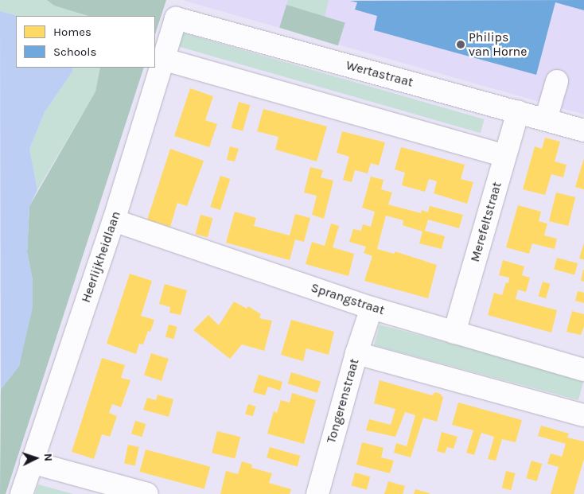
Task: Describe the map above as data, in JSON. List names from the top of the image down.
{
  "streets": {
    "street": [
      "Wertastraat",
      "Merefeltstraat",
      "Heerlijkheidlaan",
      "Sprangstraat",
      "Tongerenstraat"
    ]
  },
  "crossings": [
    ["Wertastraat", "Merefeltstraat"],
    ["Wertastraat", "Heerlijkheidlaan"],
    ["Merefeltstraat", "Sprangstraat"],
    ["Heerlijkheidlaan", "Sprangstraat"],
    ["Sprangstraat", "Tongerenstraat"]
  ],
  "places": ["Philips van Horne"],
  "legend": ["Homes", "Schools"],
  "north": "right"
}
